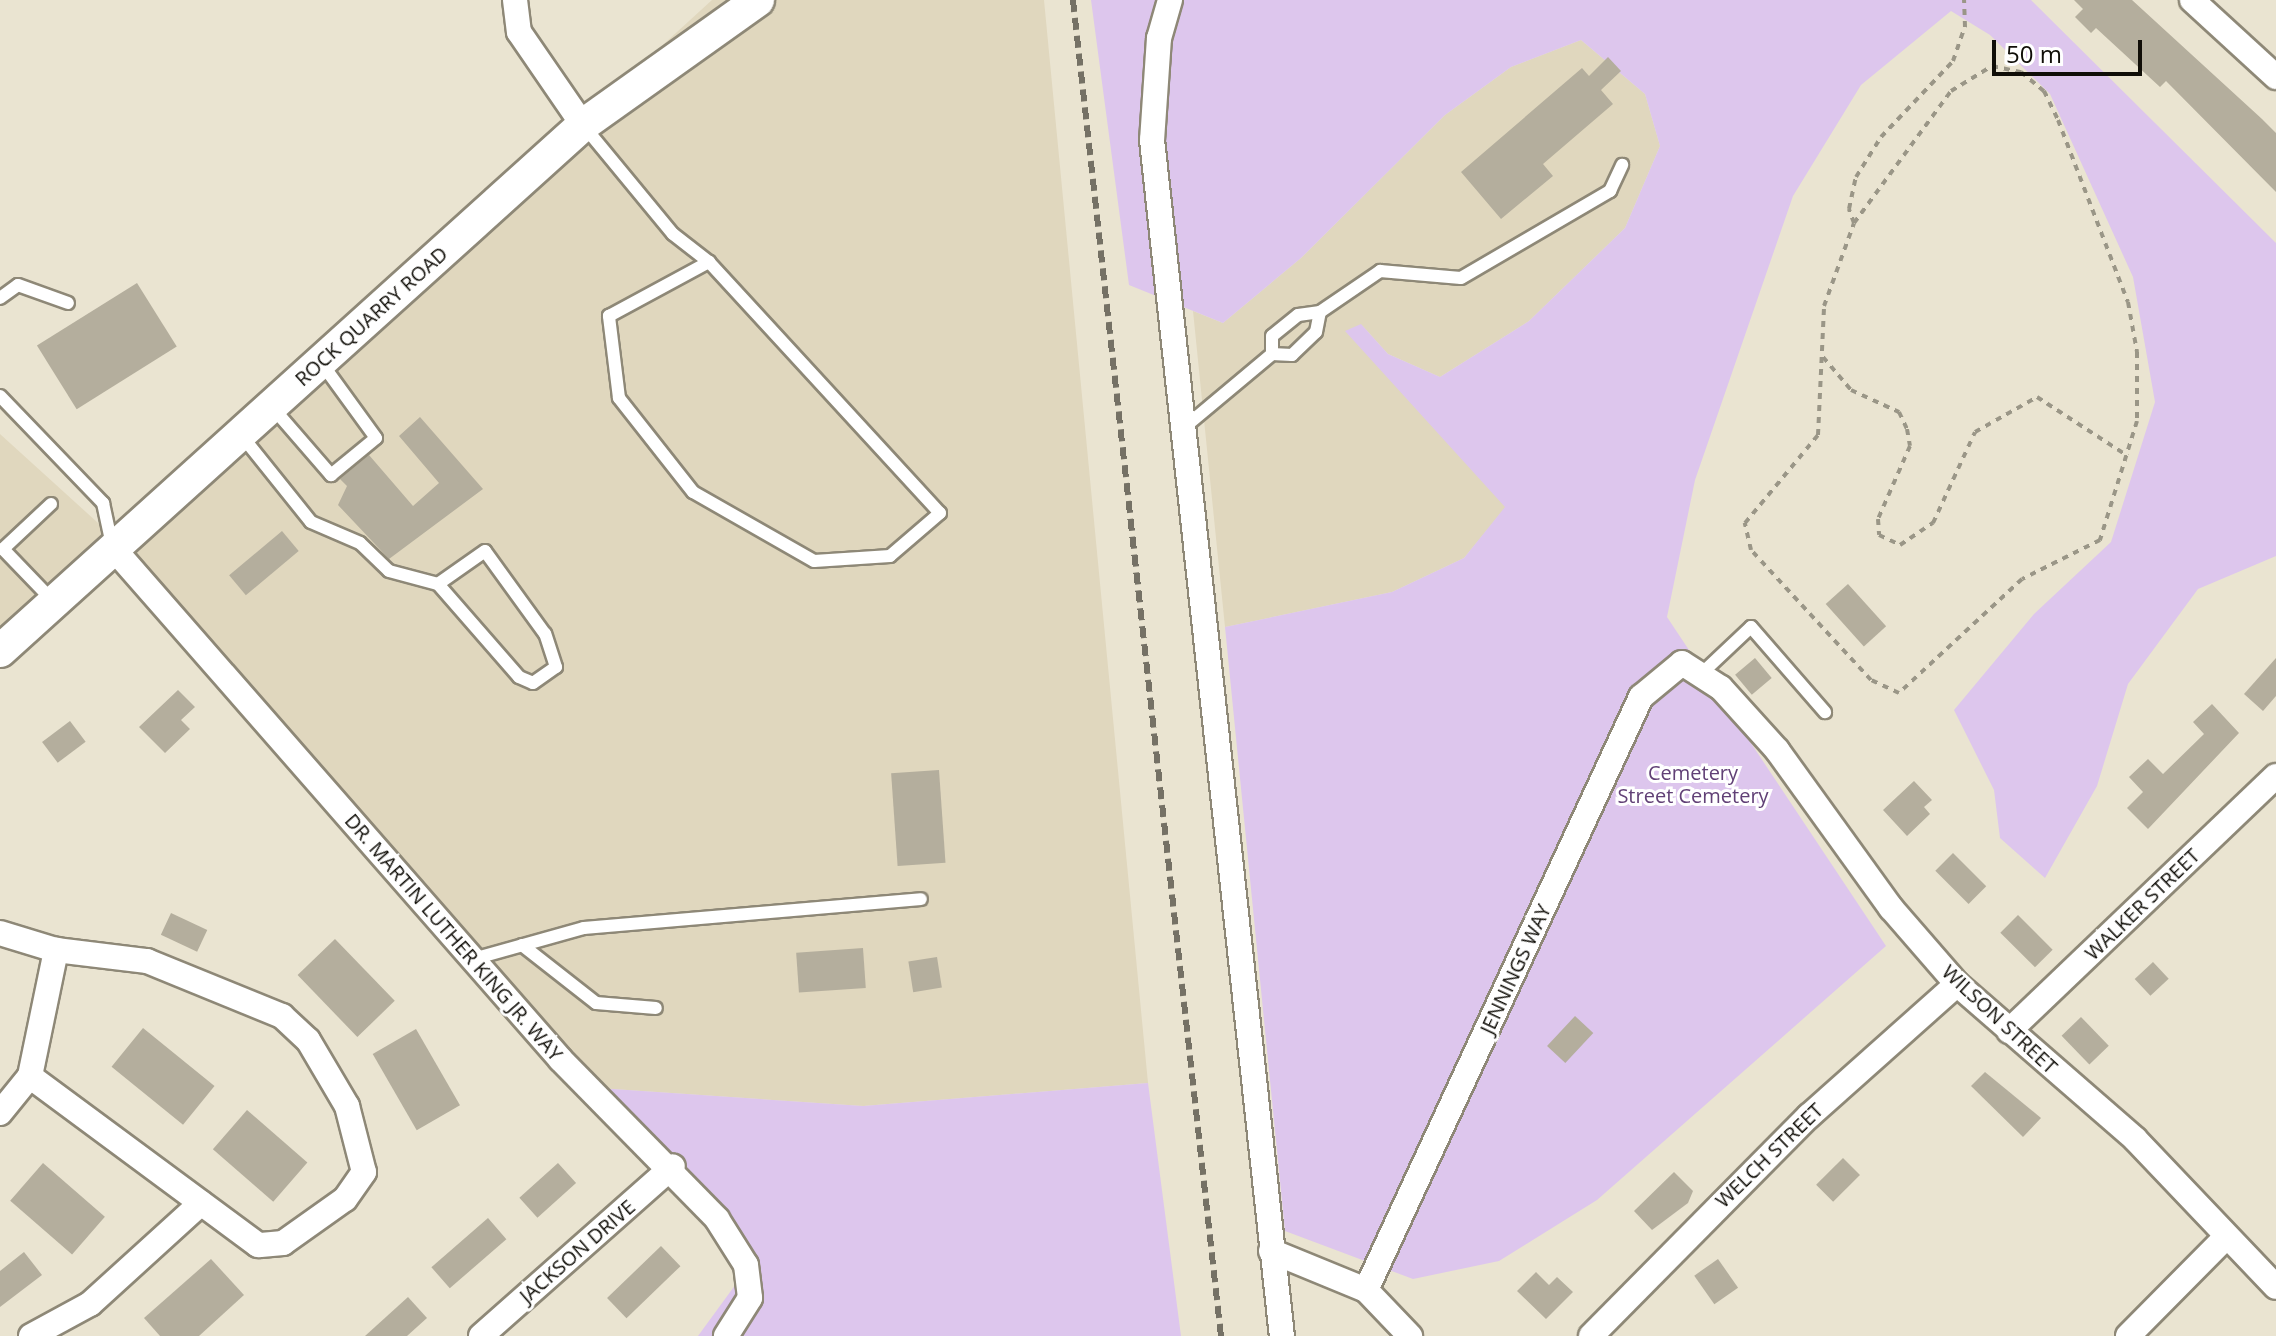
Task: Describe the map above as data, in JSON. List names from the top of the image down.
{
  "streets": {
    "street": [
      "ROCK QUARRY ROAD",
      "WALKER STREET",
      "DR. MARTIN LUTHER KING JR. WAY",
      "JENNINGS WAY",
      "WILSON STREET",
      "WELCH STREET",
      "JACKSON DRIVE"
    ]
  },
  "crossings": [
    ["ROCK QUARRY ROAD", "DR. MARTIN LUTHER KING JR. WAY"],
    ["WALKER STREET", "WILSON STREET"],
    ["DR. MARTIN LUTHER KING JR. WAY", "JACKSON DRIVE"],
    ["JENNINGS WAY", "WILSON STREET"],
    ["WILSON STREET", "WELCH STREET"]
  ],
  "parks": ["Cemetery Street Cemetery"],
  "scale_bar": "50 m"
}
